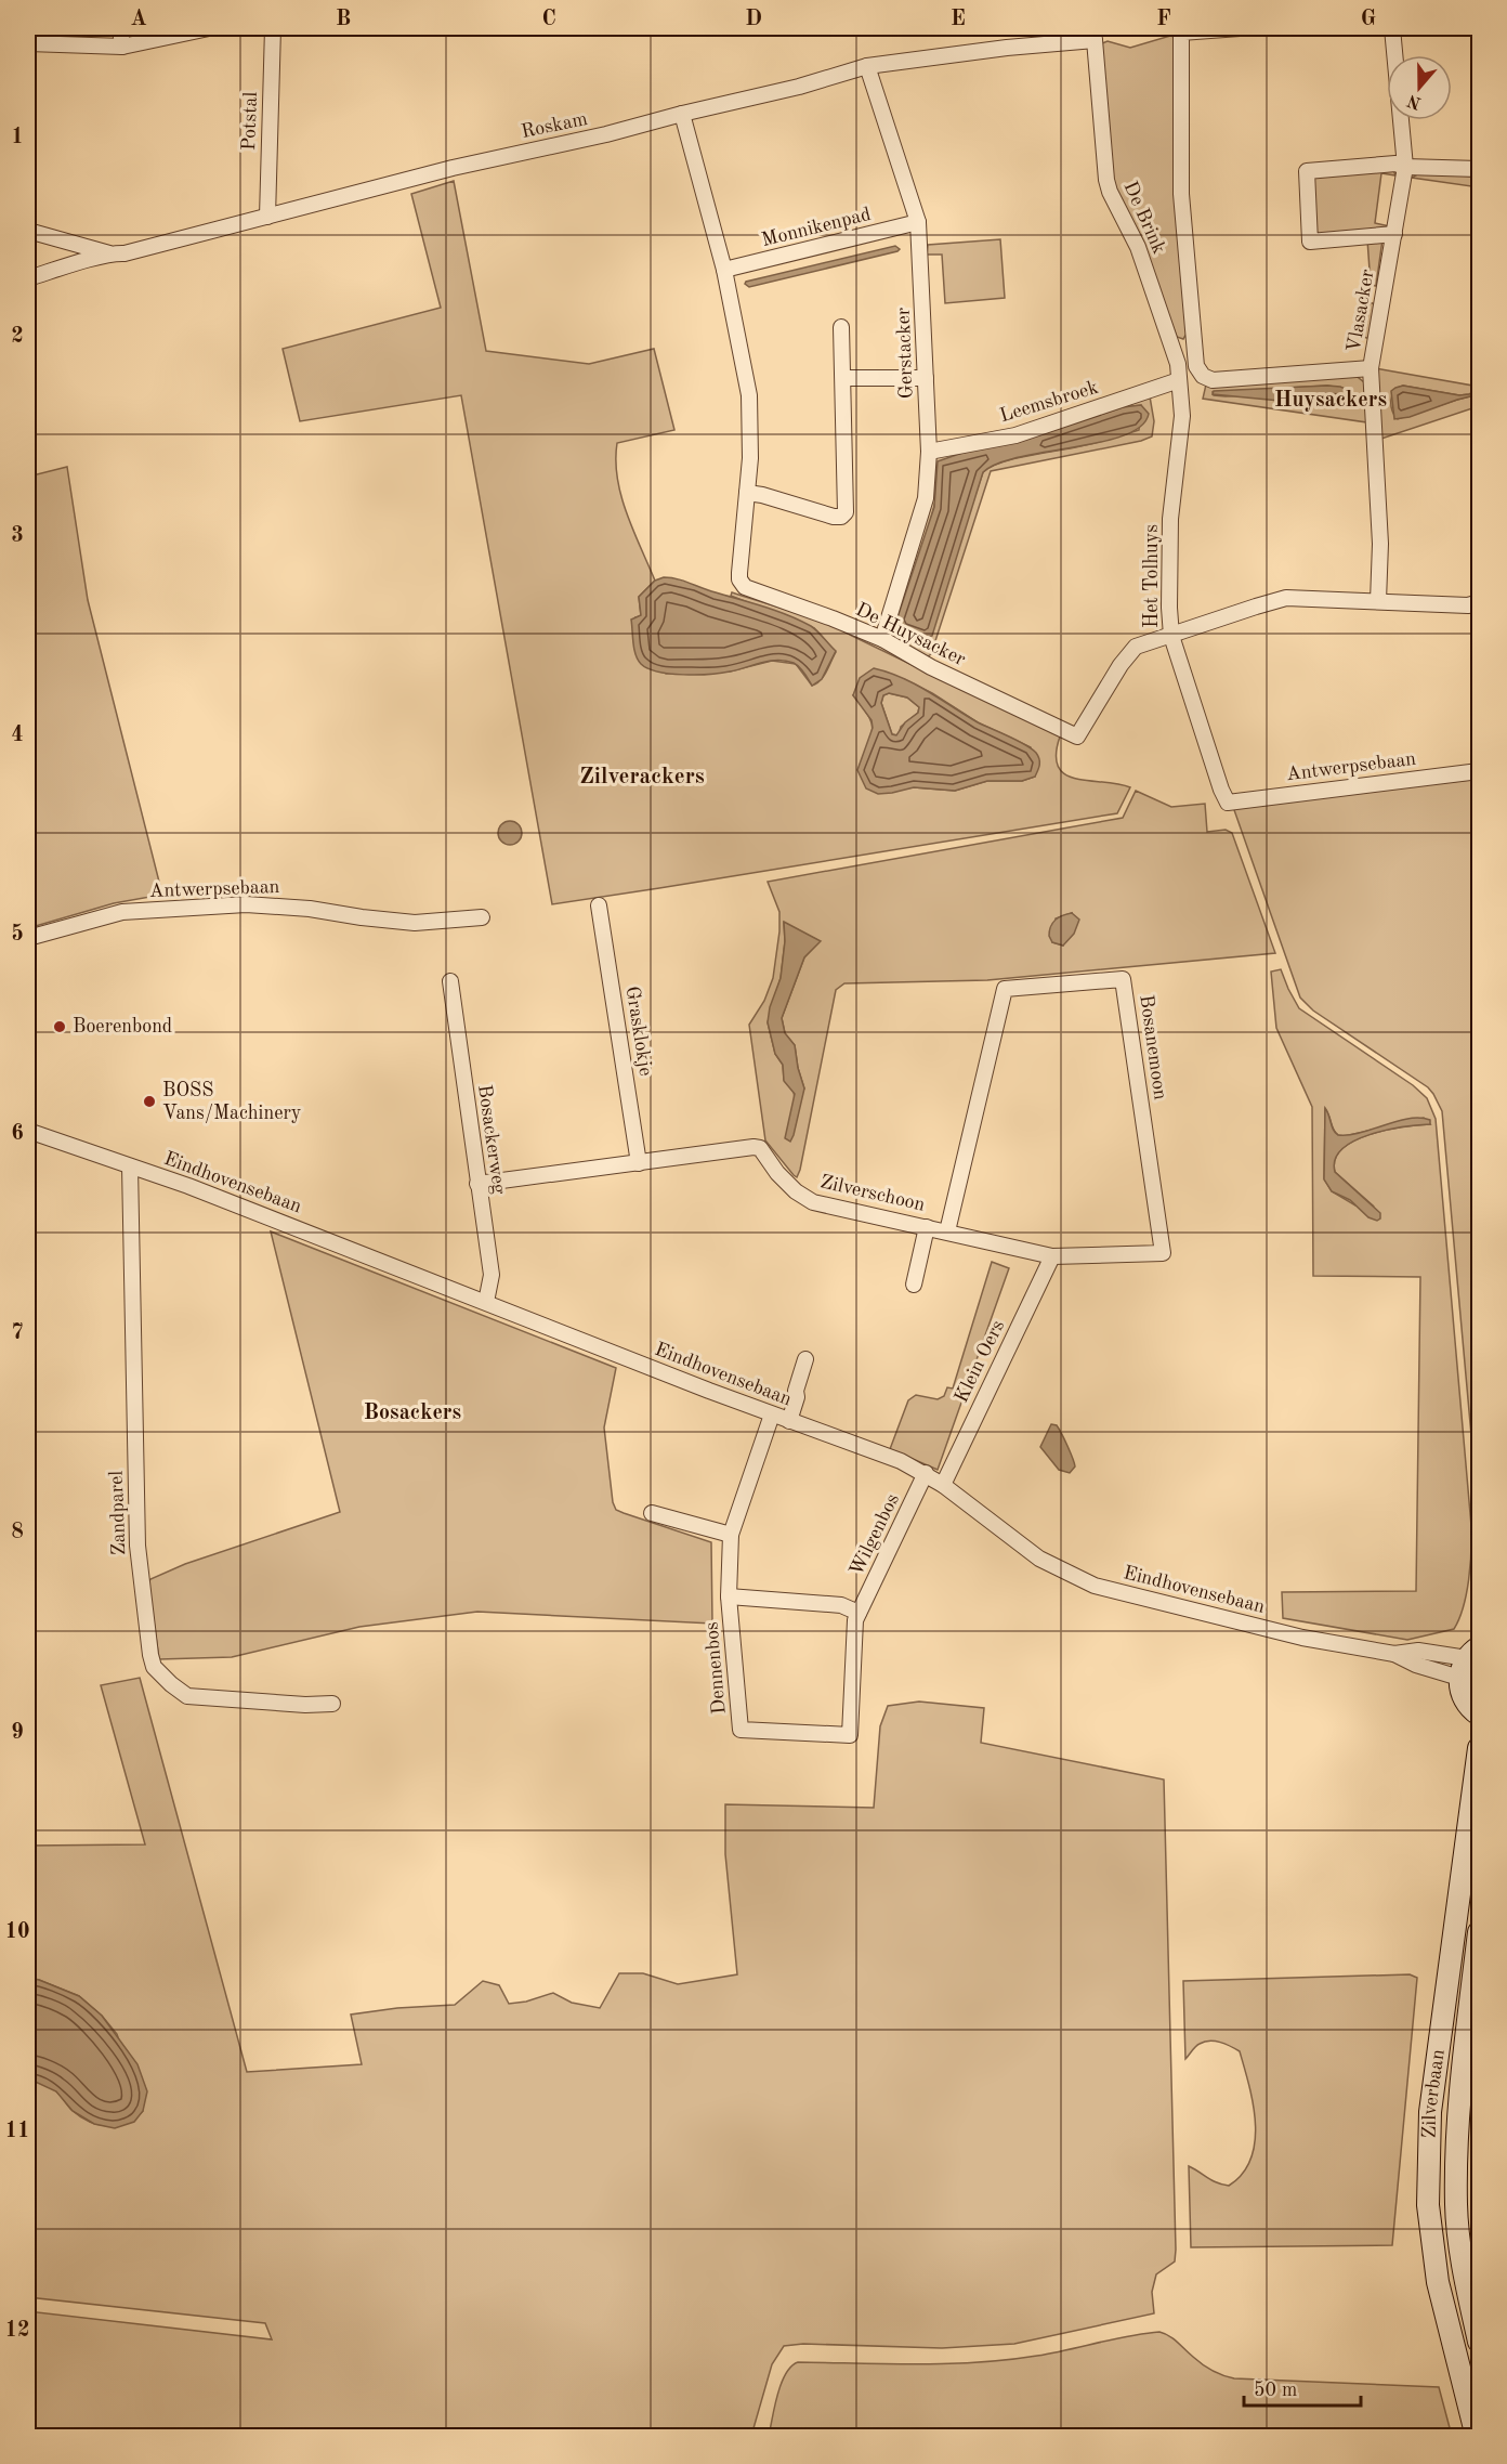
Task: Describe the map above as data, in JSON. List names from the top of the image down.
{
  "streets": {
    "main road": ["Zilverbaan"],
    "street": [
      "Potstal",
      "Roskam",
      "De Brink",
      "Monnikenpad",
      "Vlasacker",
      "Gerstacker",
      "Leemsbroek",
      "Het Tolhuys",
      "De Huysacker",
      "Antwerpsebaan",
      "Grasklokje",
      "Bosanemoon",
      "Bosackerweg",
      "Eindhovensebaan",
      "Zilverschoon",
      "Klein Oers",
      "Zandparel",
      "Wilgenbos",
      "Dennenbos"
    ]
  },
  "crossings": [
    ["Potstal", "Roskam"],
    ["Roskam", "De Brink"],
    ["Roskam", "Gerstacker"],
    ["Roskam", "De Huysacker"],
    ["De Brink", "Vlasacker"],
    ["De Brink", "Leemsbroek"],
    ["De Brink", "Het Tolhuys"],
    ["Monnikenpad", "Gerstacker"],
    ["Monnikenpad", "De Huysacker"],
    ["Vlasacker", "De Huysacker"],
    ["Gerstacker", "Leemsbroek"],
    ["Gerstacker", "De Huysacker"],
    ["Leemsbroek", "Het Tolhuys"],
    ["Het Tolhuys", "De Huysacker"],
    ["Het Tolhuys", "Antwerpsebaan"],
    ["Grasklokje", "Zilverschoon"],
    ["Bosanemoon", "Zilverschoon"],
    ["Bosackerweg", "Eindhovensebaan"],
    ["Bosackerweg", "Zilverschoon"],
    ["Eindhovensebaan", "Klein Oers"],
    ["Eindhovensebaan", "Zandparel"],
    ["Eindhovensebaan", "Wilgenbos"],
    ["Eindhovensebaan", "Dennenbos"],
    ["Zilverschoon", "Klein Oers"],
    ["Wilgenbos", "Dennenbos"]
  ],
  "districts": ["Huysackers", "Zilverackers", "Bosackers"],
  "places": ["Boerenbond", "BOSS Vans/Machinery"],
  "scale_bar": "50 m",
  "north": "bottom",
  "grid": {
    "columns": [
      "A",
      "B",
      "C",
      "D",
      "E",
      "F",
      "G"
    ],
    "rows": [
      "1",
      "2",
      "3",
      "4",
      "5",
      "6",
      "7",
      "8",
      "9",
      "10",
      "11",
      "12"
    ]
  }
}
